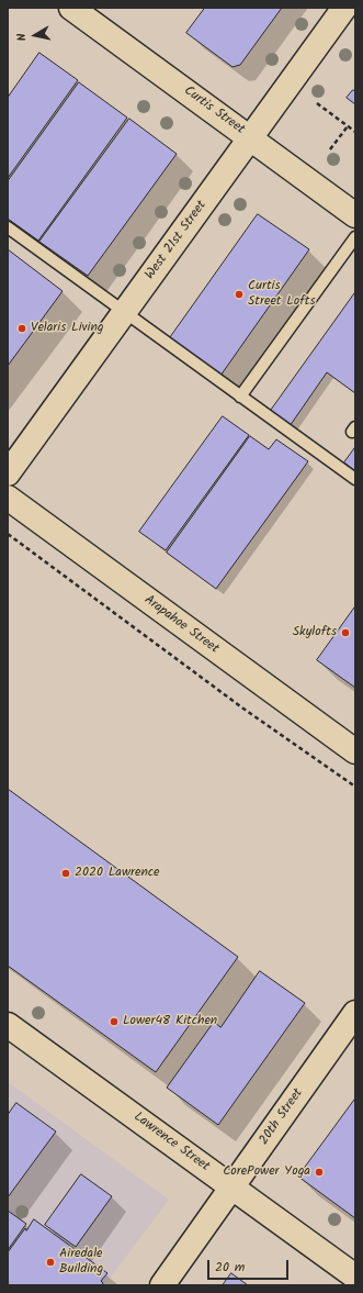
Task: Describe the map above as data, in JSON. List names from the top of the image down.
{
  "streets": {
    "street": [
      "Curtis Street",
      "West 21st Street",
      "Arapahoe Street",
      "20th Street",
      "Lawrence Street"
    ]
  },
  "crossings": [
    ["Curtis Street", "West 21st Street"],
    ["20th Street", "Lawrence Street"]
  ],
  "places": [
    "Curtis Street Lofts",
    "Velaris Living",
    "Skylofts",
    "2020 Lawrence",
    "Lower48 Kitchen",
    "CorePower Yoga",
    "Airedale Building"
  ],
  "scale_bar": "20 m",
  "north": "left"
}
